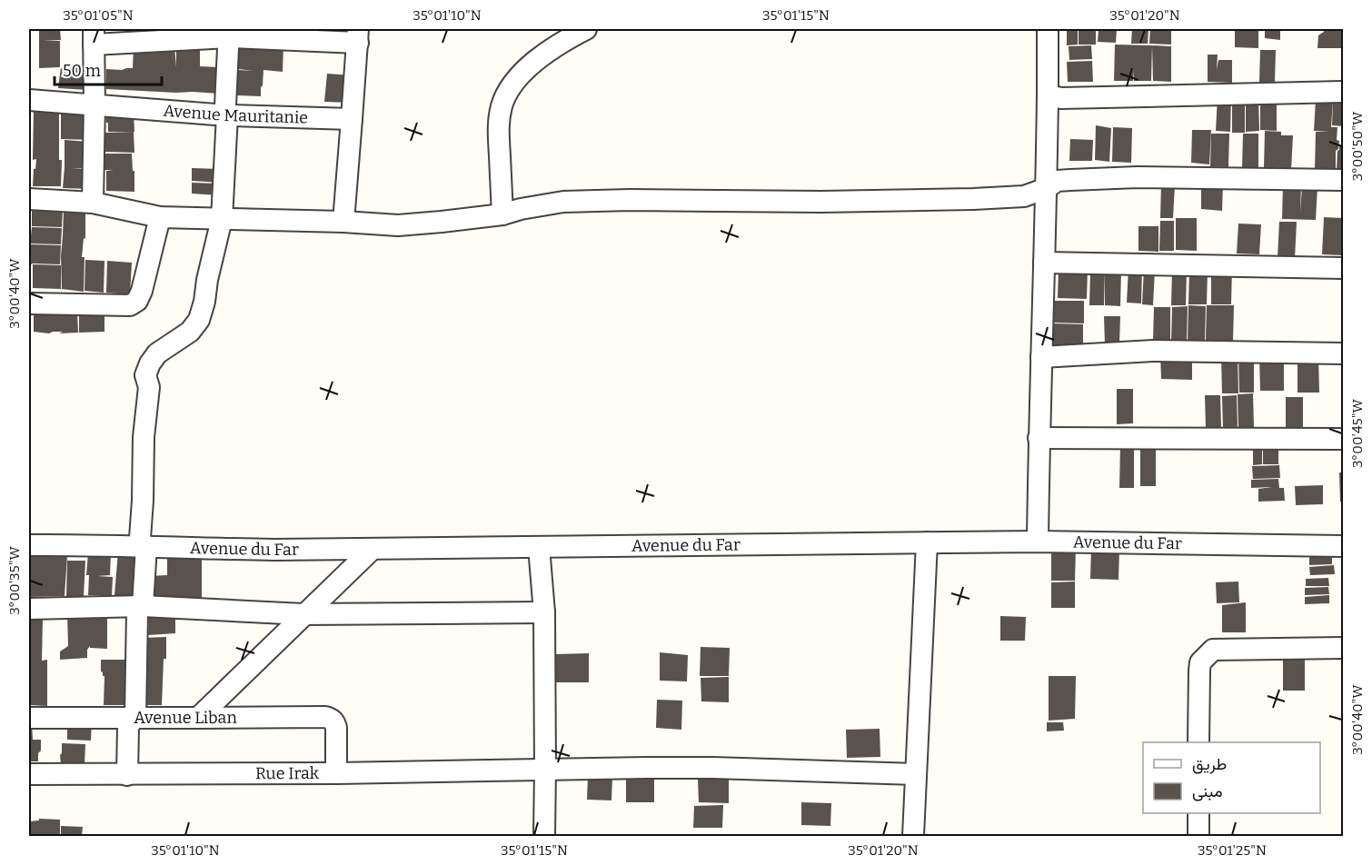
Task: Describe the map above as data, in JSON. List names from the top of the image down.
{
  "streets": {
    "street": [
      "Avenue Mauritanie",
      "Avenue du Far",
      "Avenue Liban",
      "Rue Irak"
    ]
  },
  "crossings": [
    ["Avenue Liban", "Rue Irak"]
  ],
  "legend": ["طريق", "مبنى"],
  "scale_bar": "50 m",
  "coordinates": [
    "35°01'05\"N",
    "35°01'10\"N",
    "35°01'15\"N",
    "35°01'20\"N",
    "3°00'50\"W",
    "3°00'40\"W",
    "3°00'45\"W",
    "3°00'35\"W",
    "35°01'25\"N"
  ]
}
